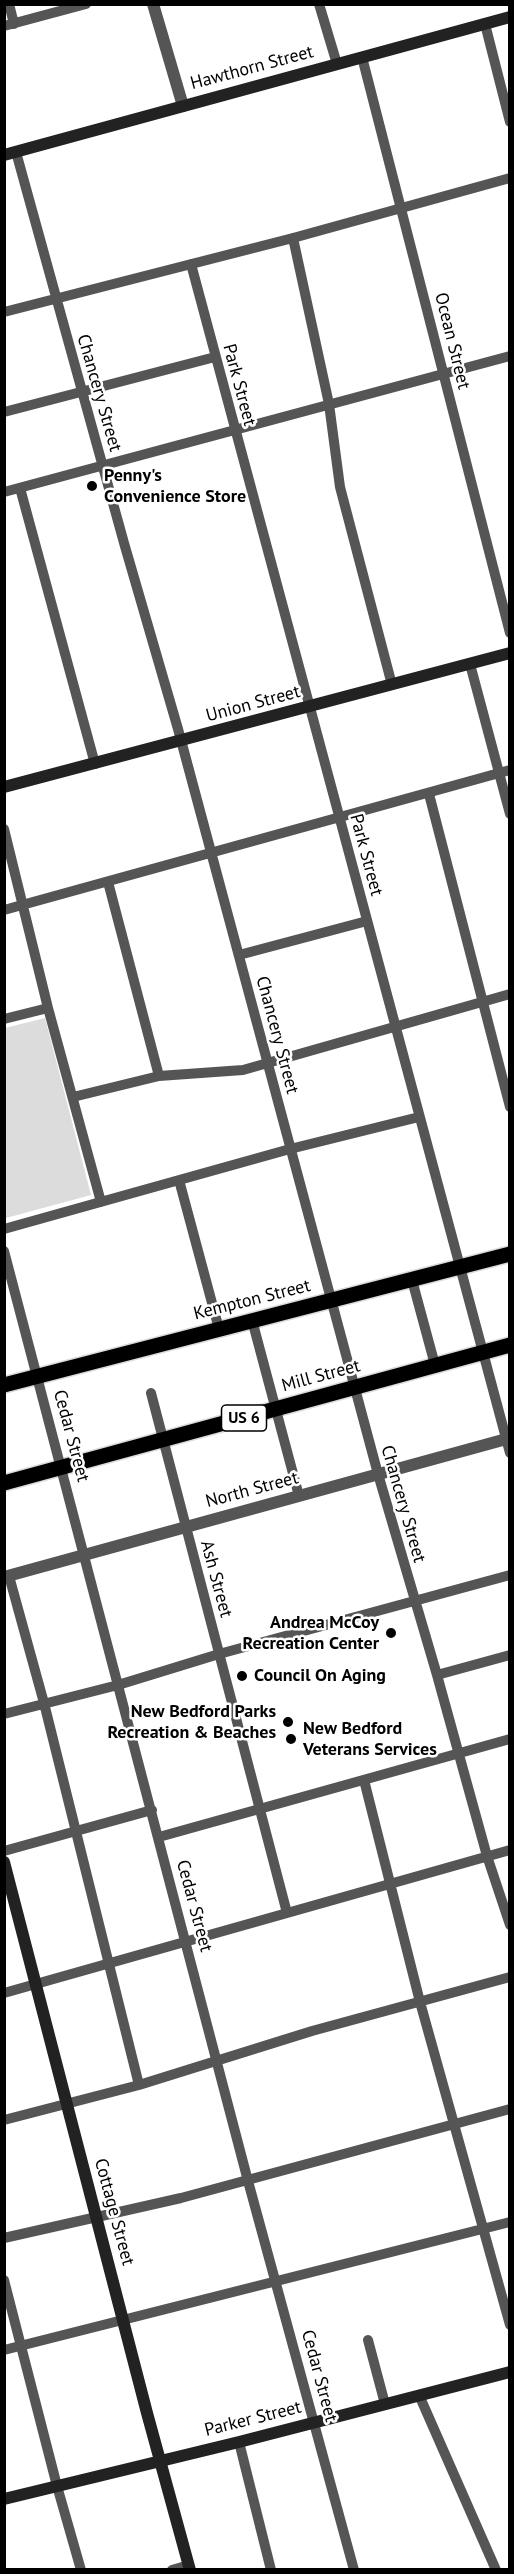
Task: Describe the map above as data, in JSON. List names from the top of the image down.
{
  "streets": {
    "main road": [
      "Hawthorn Street",
      "Union Street",
      "Kempton Street",
      "Mill Street",
      "US 6",
      "Cottage Street",
      "Parker Street"
    ],
    "street": [
      "Ocean Street",
      "Park Street",
      "Chancery Street",
      "Cedar Street",
      "North Street",
      "Ash Street"
    ]
  },
  "crossings": [
    ["Hawthorn Street", "Ocean Street"],
    ["Hawthorn Street", "Chancery Street"],
    ["Park Street", "Union Street"],
    ["Park Street", "Kempton Street"],
    ["Park Street", "Mill Street"],
    ["Park Street", "North Street"],
    ["Chancery Street", "Union Street"],
    ["Chancery Street", "Kempton Street"],
    ["Chancery Street", "Mill Street"],
    ["Chancery Street", "North Street"],
    ["Kempton Street", "Cedar Street"],
    ["Mill Street", "Cedar Street"],
    ["Mill Street", "Ash Street"],
    ["Cedar Street", "North Street"],
    ["Cedar Street", "Parker Street"],
    ["North Street", "Ash Street"],
    ["Cottage Street", "Parker Street"]
  ],
  "places": [
    "Penny's Convenience Store",
    "Andrea McCoy Recreation Center",
    "Council On Aging",
    "New Bedford Parks Recreation & Beaches",
    "New Bedford Veterans Services"
  ]
}
